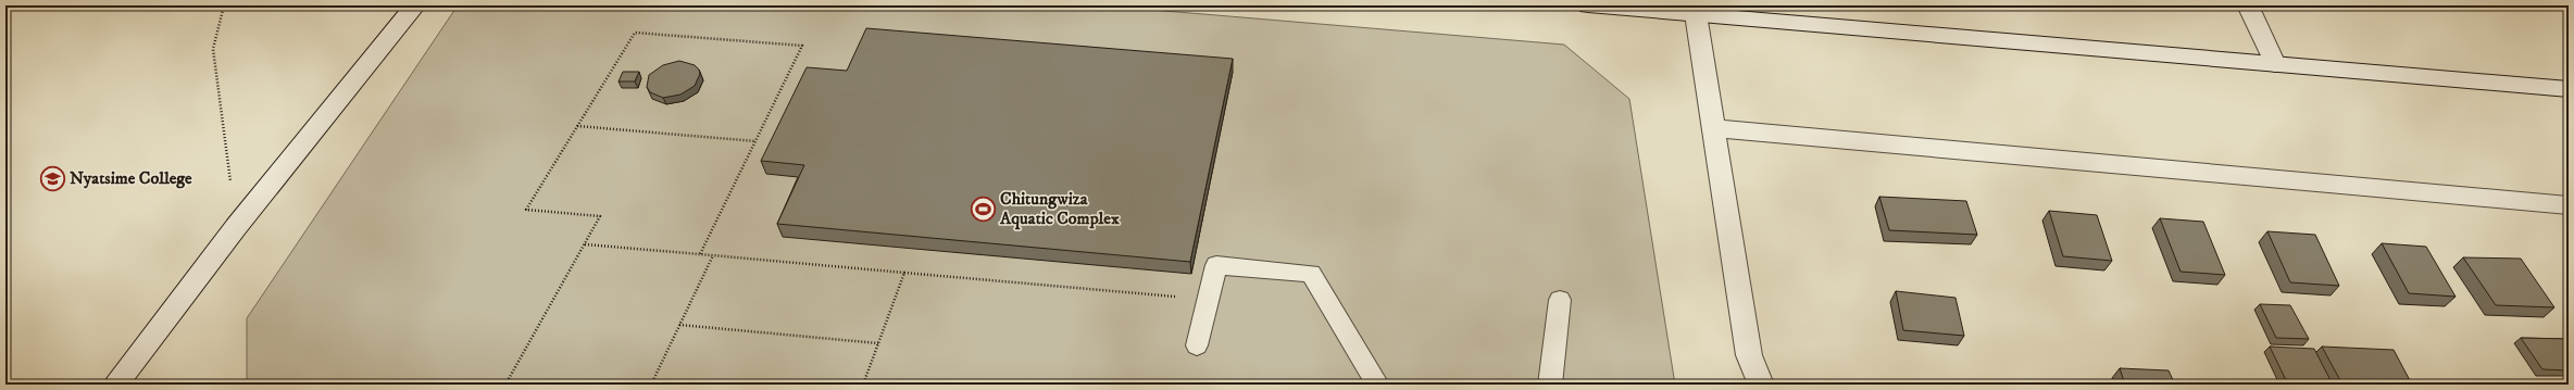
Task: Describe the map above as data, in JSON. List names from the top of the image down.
{
  "places": {
    "school or university": ["Nyatsime College"],
    "sports": ["Chitungwiza Aquatic Complex"]
  }
}
